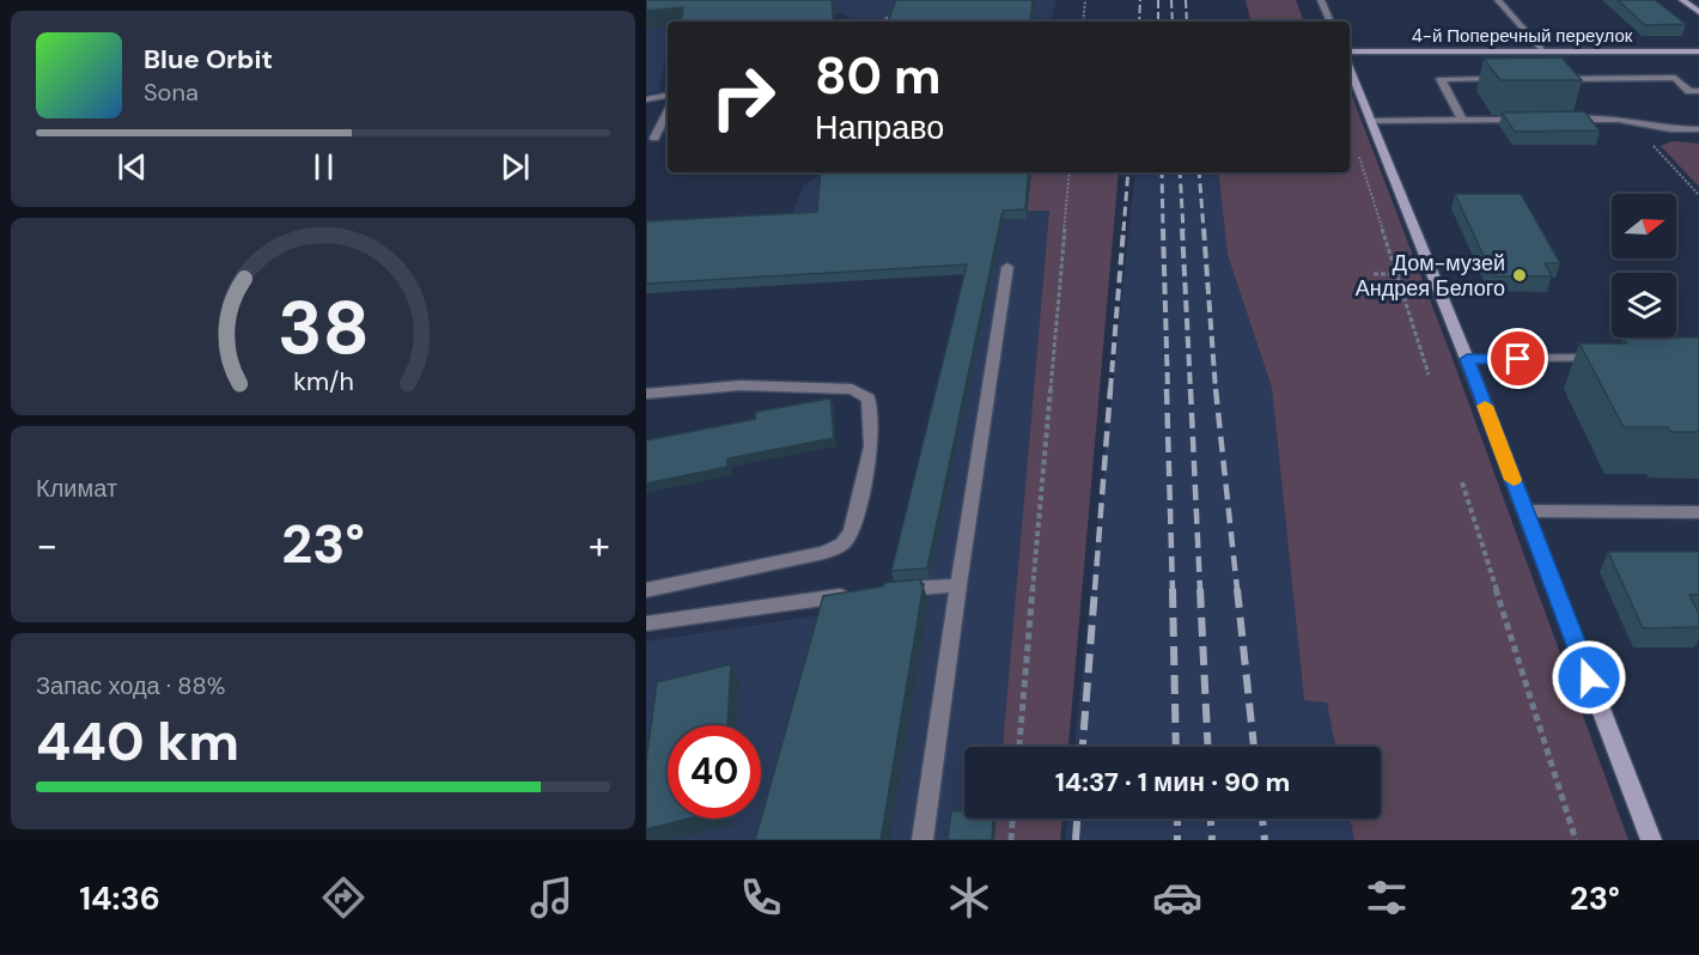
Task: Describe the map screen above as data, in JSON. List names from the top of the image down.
{
  "streets": {
    "street": ["4-й Поперечный переулок"]
  },
  "places": ["Дом-музей Андрея Белого"],
  "north": "right",
  "page": {
    "turn": ["80 m", "Направо"],
    "song": ["Blue Orbit", "Sona"],
    "tile": [
      "Климат",
      ["Запас хода · 88%", "440 km"]
    ],
    "heat": ["−", "23°", "+"],
    "limit": "40",
    "trip": "14:37 · 1 мин · 90 m",
    "tabs": ["14:36", "23°"],
    "gauge": ["38", "km/h"]
  }
}
